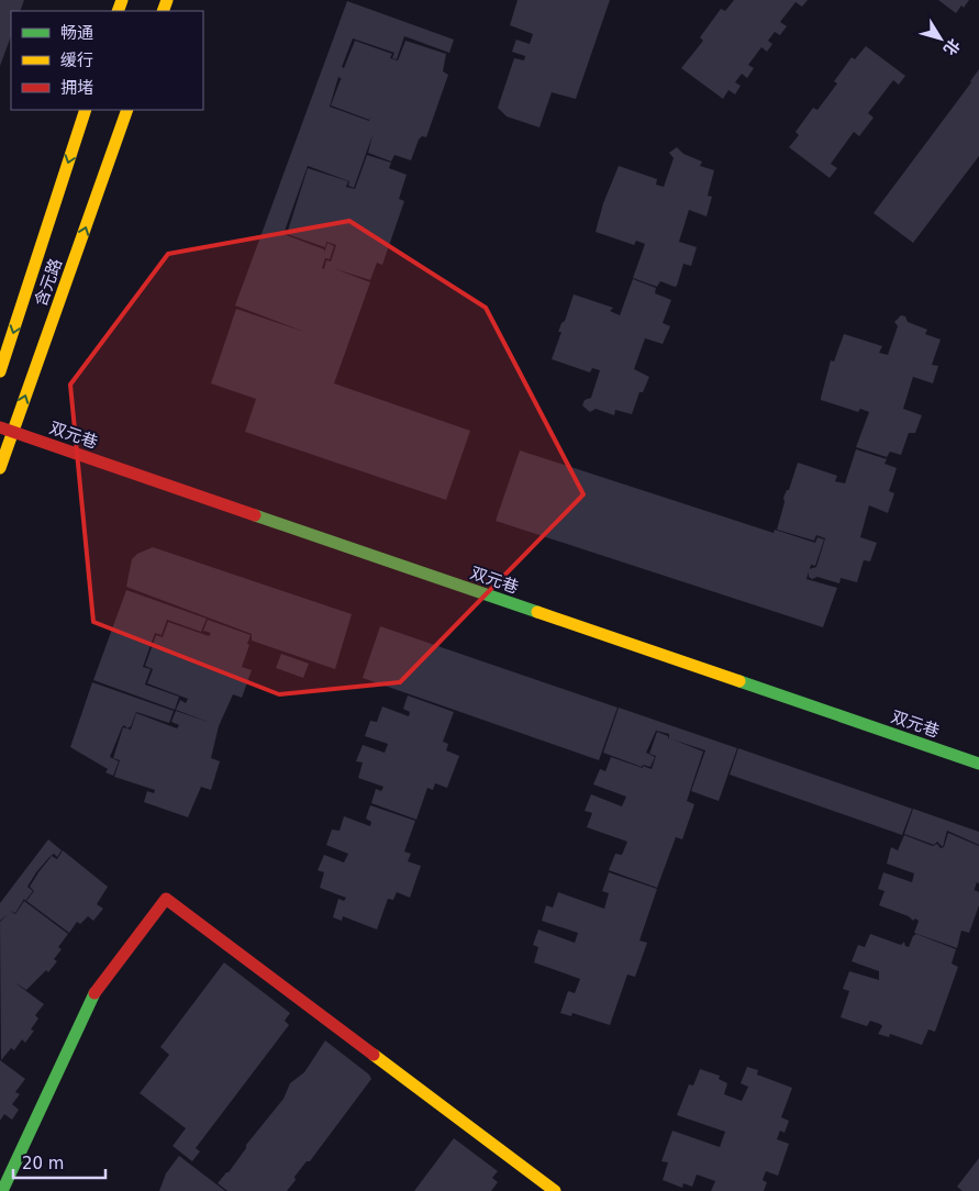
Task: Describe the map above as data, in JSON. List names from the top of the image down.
{
  "streets": {
    "street": ["含元路", "双元巷"]
  },
  "crossings": [
    ["含元路", "双元巷"]
  ],
  "legend": ["畅通", "缓行", "拥堵"],
  "scale_bar": "20 m",
  "north": "bottom right"
}
